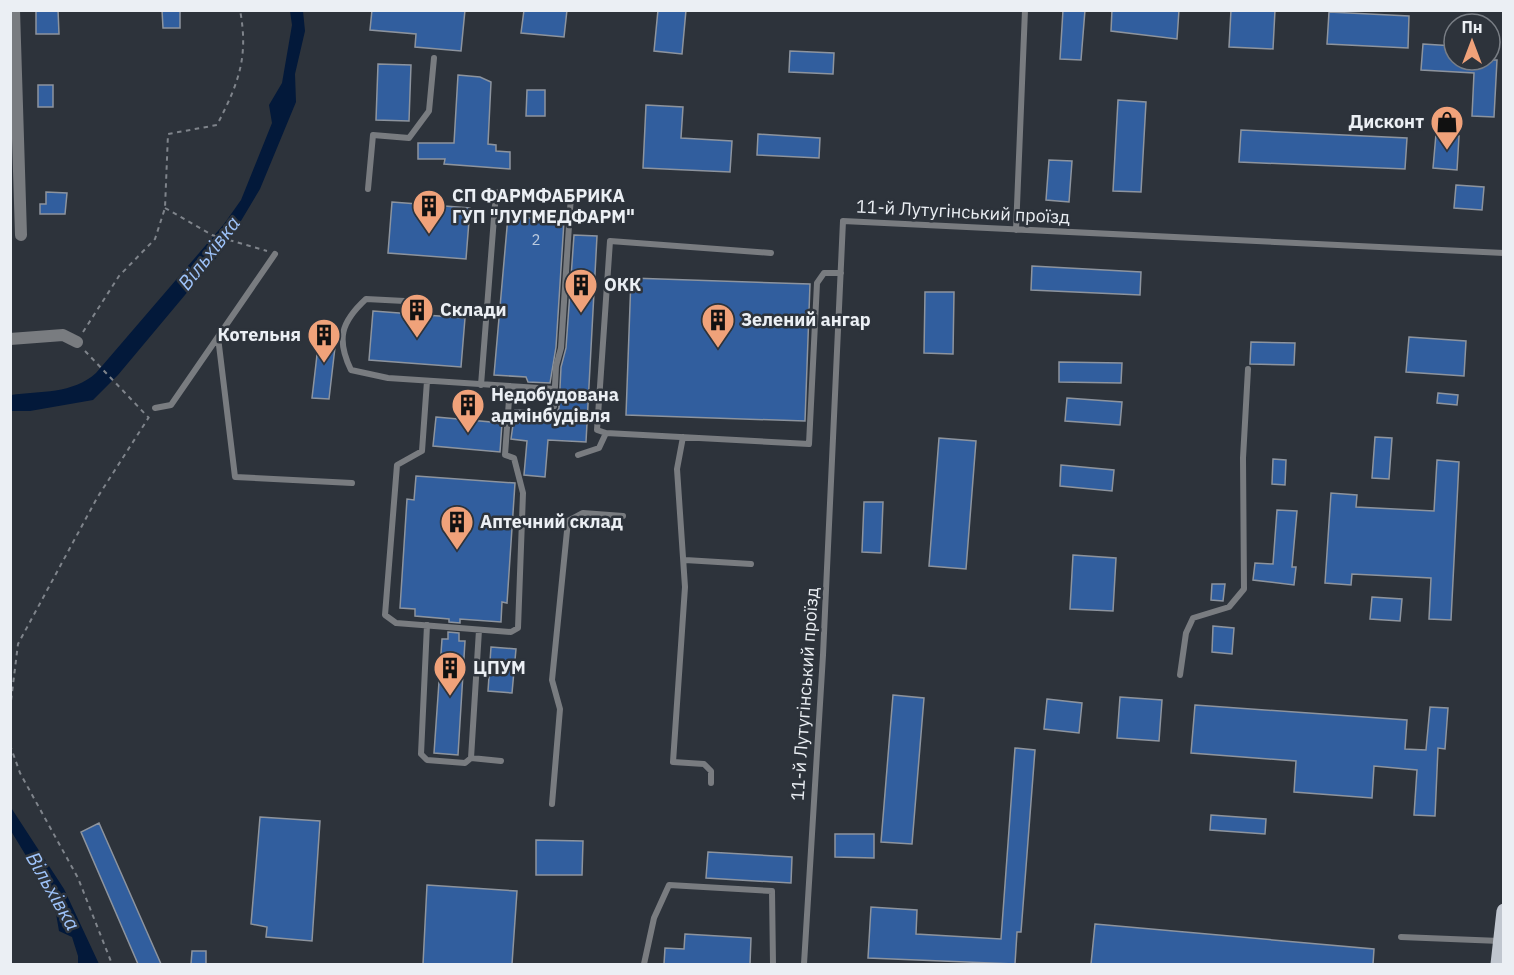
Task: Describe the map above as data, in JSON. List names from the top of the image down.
{
  "streets": {
    "lane": ["11-й Лутугінський проїзд"]
  },
  "water": ["Вільхівка"],
  "places": {
    "shop": ["Дисконт"],
    "building": [
      "СП ФАРМФАБРИКА ГУП \"ЛУГМЕДФАРМ\"",
      "ОКК",
      "Склади",
      "Зелений ангар",
      "Котельня",
      "Недобудована адмінбудівля",
      "Аптечний склад",
      "ЦПУМ"
    ]
  },
  "house_numbers": ["2"],
  "north": "top"
}
